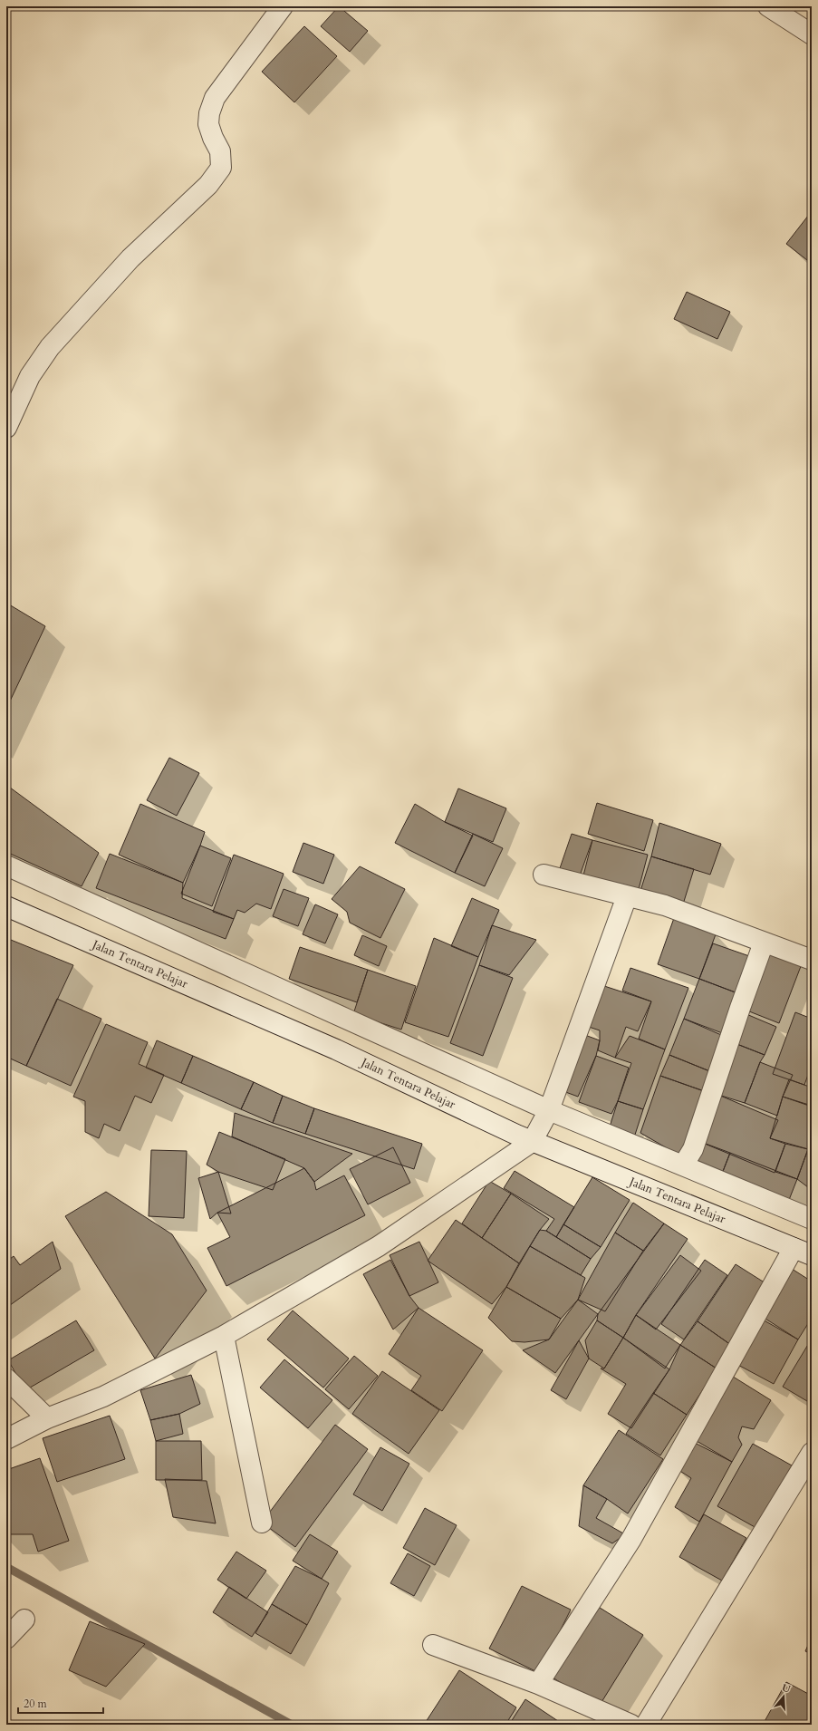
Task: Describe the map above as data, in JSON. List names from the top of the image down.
{
  "streets": {
    "street": ["Jalan Tentara Pelajar"]
  },
  "scale_bar": "20 m",
  "north": "top"
}
